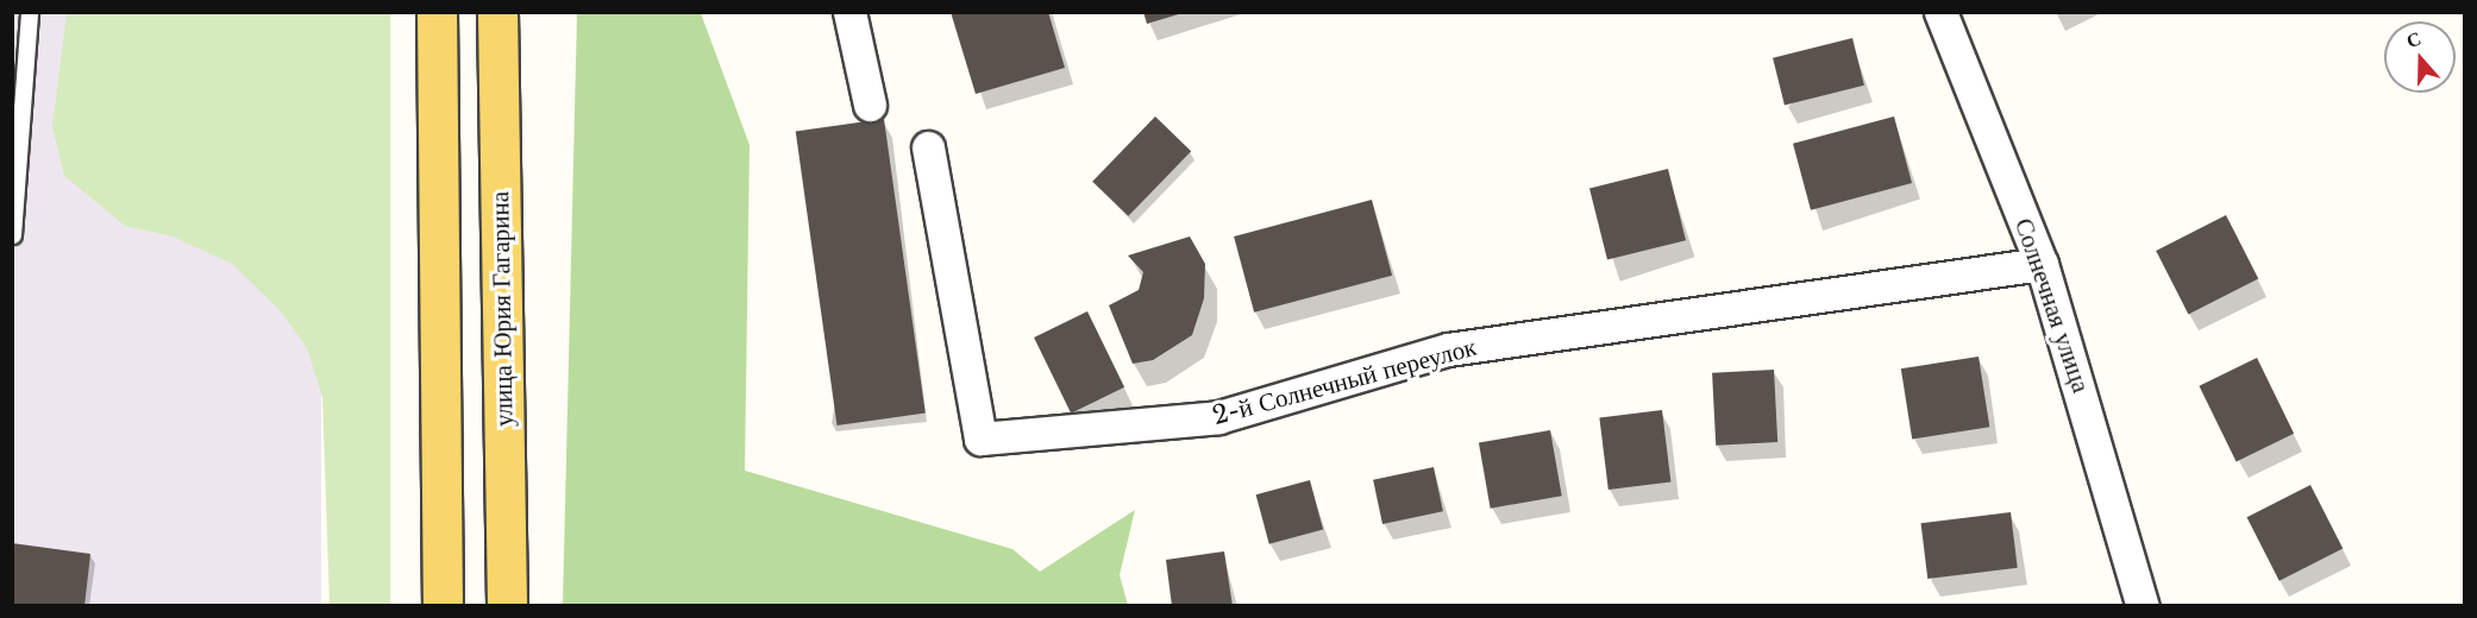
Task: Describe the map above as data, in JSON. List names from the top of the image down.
{
  "streets": {
    "main road": ["улица Юрия Гагарина"],
    "street": ["Солнечная улица", "2-й Солнечный переулок"]
  },
  "crossings": [
    ["Солнечная улица", "2-й Солнечный переулок"]
  ],
  "north": "top"
}
